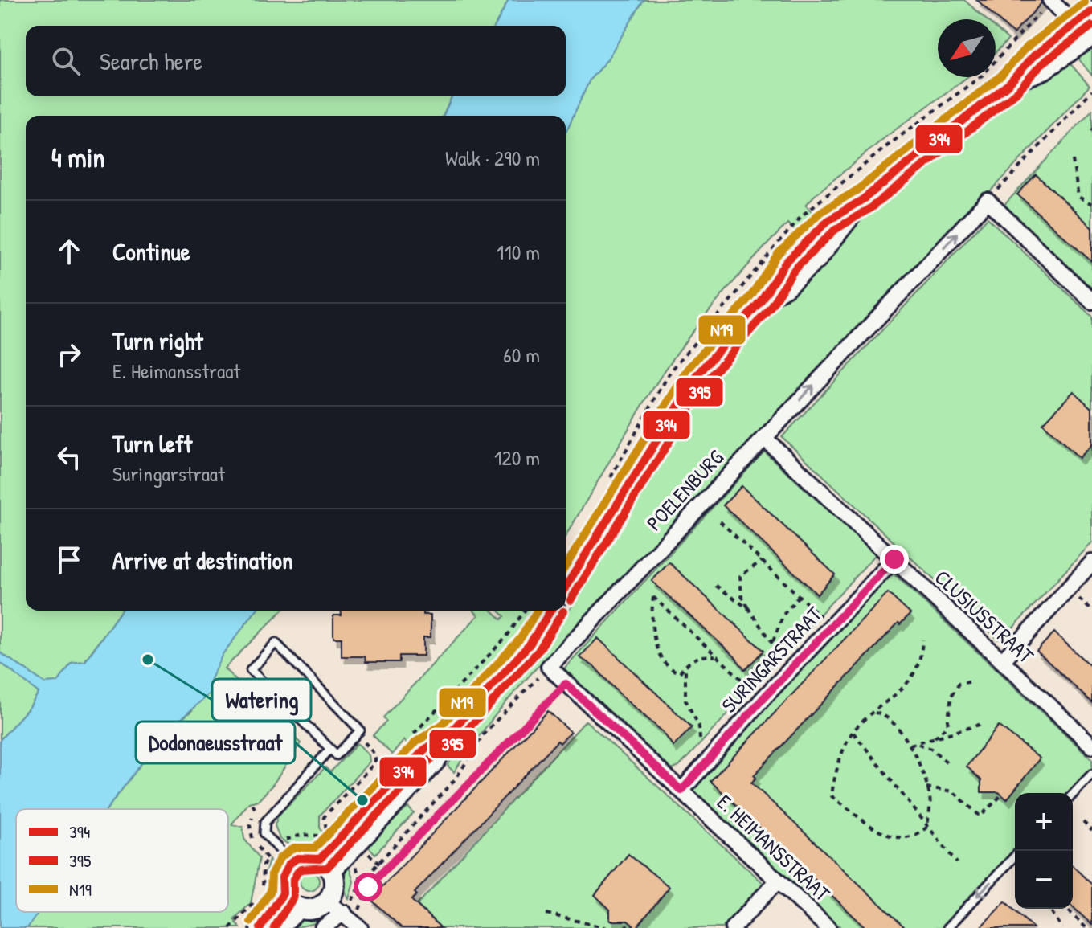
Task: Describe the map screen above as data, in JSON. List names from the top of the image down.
{
  "streets": {
    "street": [
      "POELENBURG",
      "CLUSIUSSTRAAT",
      "SURINGARSTRAAT",
      "E. HEIMANSSTRAAT"
    ]
  },
  "crossings": [
    ["POELENBURG", "CLUSIUSSTRAAT"],
    ["POELENBURG", "E. HEIMANSSTRAAT"],
    ["CLUSIUSSTRAAT", "SURINGARSTRAAT"],
    ["SURINGARSTRAAT", "E. HEIMANSSTRAAT"]
  ],
  "places": ["Watering", "Dodonaeusstraat"],
  "lines": ["transit line N19", "transit line 394", "transit line 395"],
  "legend": ["394", "395", "N19"],
  "north": "bottom left",
  "page": {
    "search": "Search here",
    "heading": ["4 min", "Walk · 290 m"],
    "list": [
      ["Continue", "110 m"],
      ["Turn right", "E. Heimansstraat", "60 m"],
      ["Turn left", "Suringarstraat", "120 m"],
      "Arrive at destination"
    ],
    "map_buttons": ["+", "−"]
  }
}
